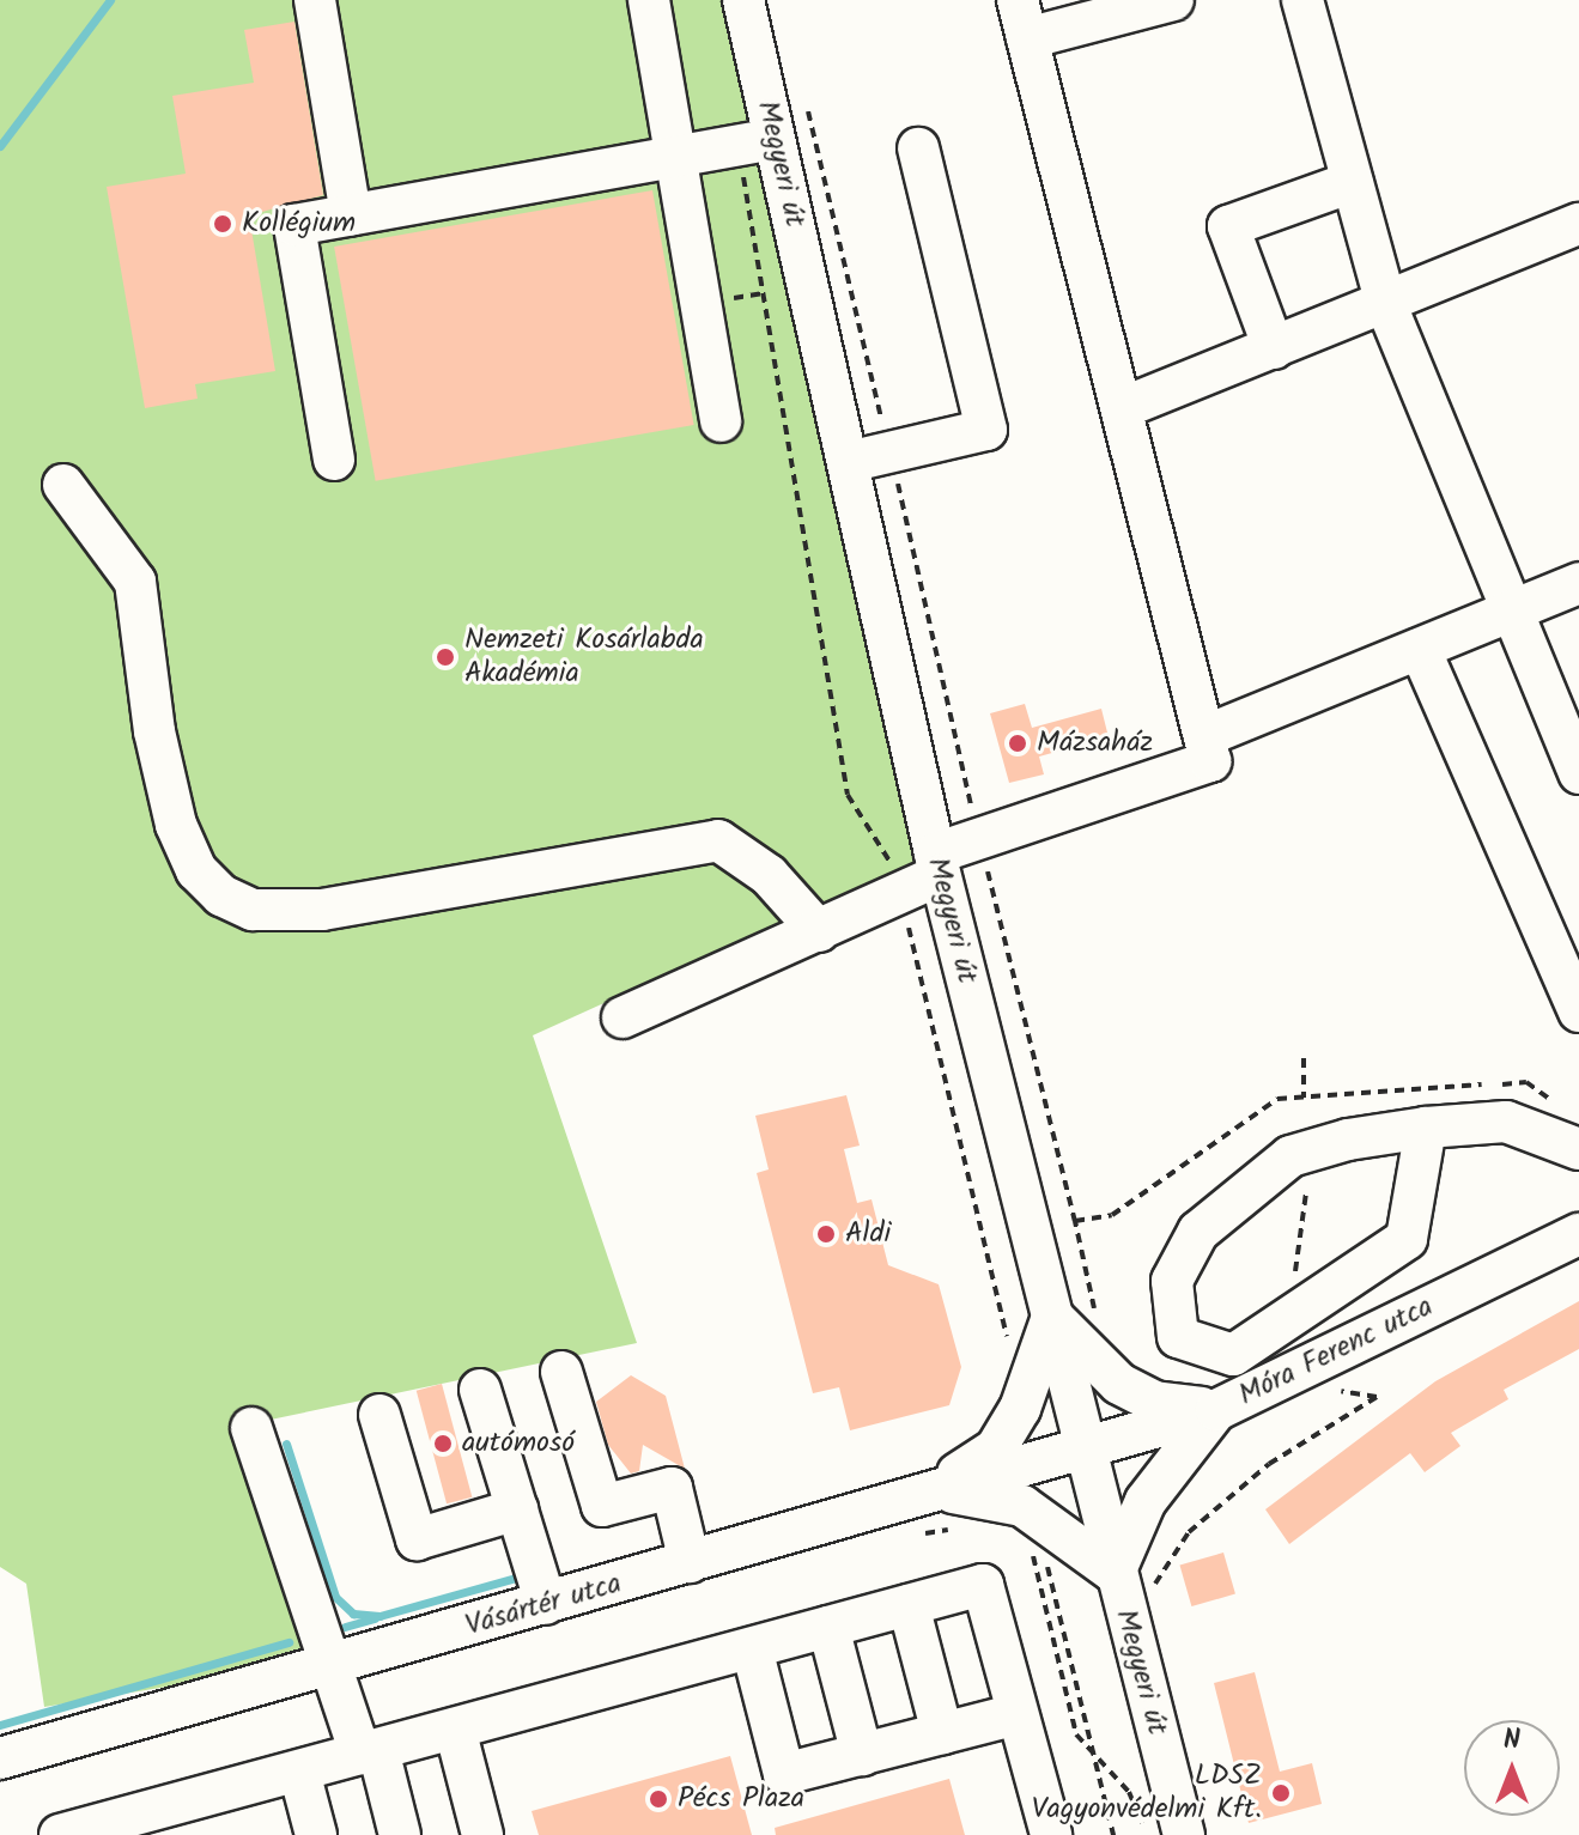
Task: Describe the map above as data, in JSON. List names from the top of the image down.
{
  "streets": {
    "street": ["Megyeri út", "Móra Ferenc utca", "Vásártér utca"]
  },
  "crossings": [
    ["Megyeri út", "Móra Ferenc utca"],
    ["Megyeri út", "Vásártér utca"],
    ["Móra Ferenc utca", "Vásártér utca"]
  ],
  "places": [
    "Kollégium",
    "Nemzeti Kosárlabda Akadémia",
    "Mázsaház",
    "Aldi",
    "autómosó",
    "LDSZ Vagyonvédelmi Kft.",
    "Pécs Plaza"
  ],
  "north": "top"
}
